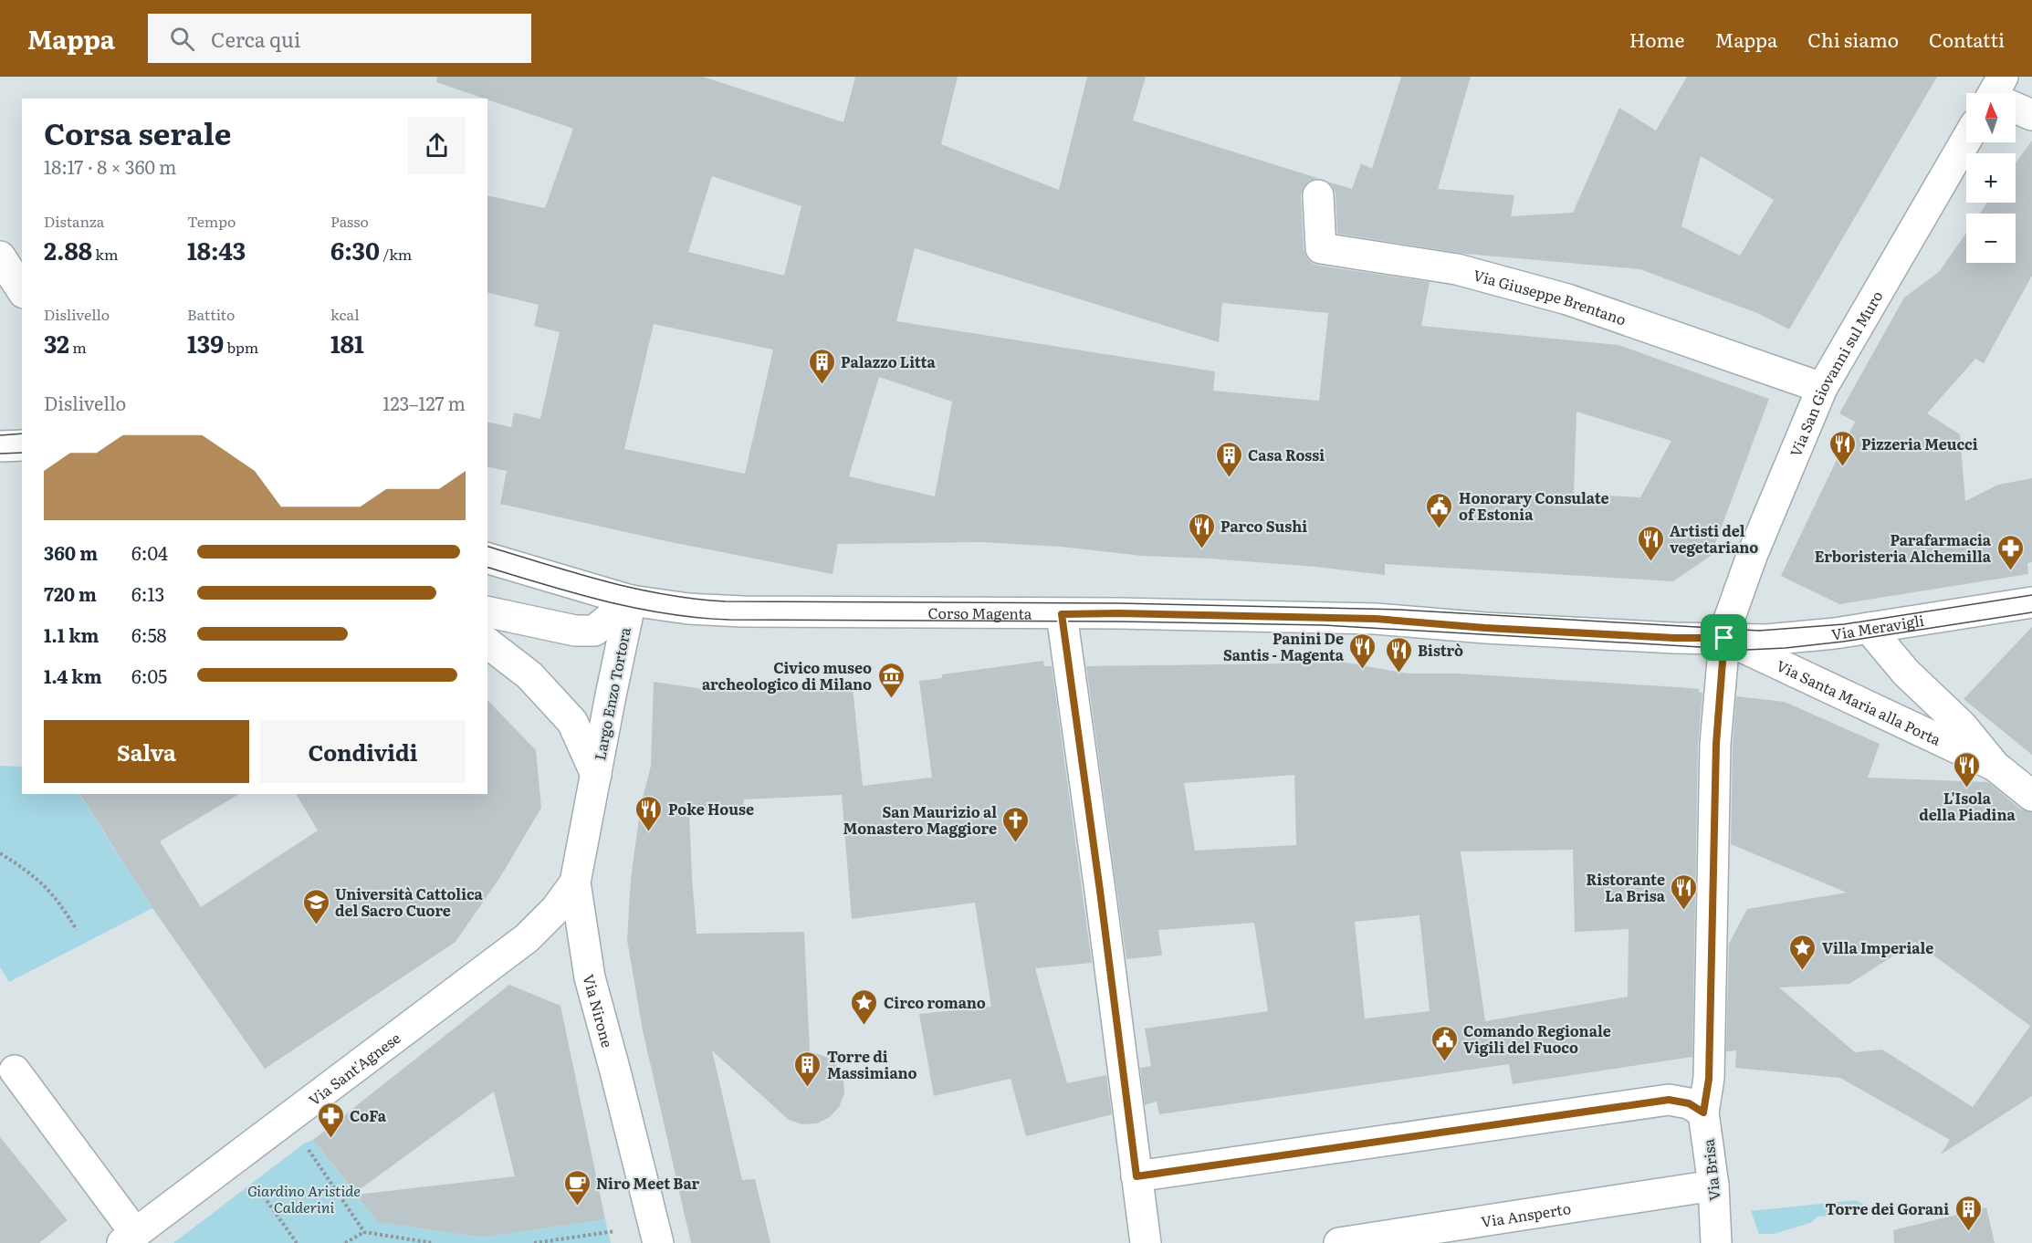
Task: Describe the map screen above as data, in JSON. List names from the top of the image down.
{
  "streets": {
    "street": [
      "Via Giuseppe Brentano",
      "Via San Giovanni sul Muro",
      "Corso Magenta",
      "Via Meravigli",
      "Largo Enzo Tortora",
      "Via Santa Maria alla Porta",
      "Via Nirone",
      "Via Sant'Agnese",
      "Via Brisa",
      "Via Ansperto"
    ]
  },
  "crossings": [
    ["Via Giuseppe Brentano", "Via San Giovanni sul Muro"],
    ["Via San Giovanni sul Muro", "Corso Magenta"],
    ["Via San Giovanni sul Muro", "Via Meravigli"],
    ["Via San Giovanni sul Muro", "Via Santa Maria alla Porta"],
    ["Via San Giovanni sul Muro", "Via Brisa"],
    ["Corso Magenta", "Via Meravigli"],
    ["Corso Magenta", "Largo Enzo Tortora"],
    ["Corso Magenta", "Via Santa Maria alla Porta"],
    ["Corso Magenta", "Via Brisa"],
    ["Via Meravigli", "Via Santa Maria alla Porta"],
    ["Via Meravigli", "Via Brisa"],
    ["Largo Enzo Tortora", "Via Nirone"],
    ["Via Santa Maria alla Porta", "Via Brisa"],
    ["Via Nirone", "Via Sant'Agnese"],
    ["Via Brisa", "Via Ansperto"]
  ],
  "parks": ["Giardino Aristide Calderini"],
  "places": {
    "building": [
      "Palazzo Litta",
      "Casa Rossi",
      "Torre di Massimiano",
      "Torre dei Gorani"
    ],
    "restaurant": [
      "Pizzeria Meucci",
      "Parco Sushi",
      "Artisti del vegetariano",
      "Panini De Santis - Magenta",
      "Bistrò",
      "L'Isola della Piadina",
      "Poke House",
      "Ristorante La Brisa"
    ],
    "public building": ["Honorary Consulate of Estonia", "Comando Regionale Vigili del Fuoco"],
    "pharmacy": ["Parafarmacia Erboristeria Alchemilla", "CoFa"],
    "museum": ["Civico museo archeologico di Milano"],
    "church": ["San Maurizio al Monastero Maggiore"],
    "school or university": ["Università Cattolica del Sacro Cuore"],
    "place": ["Villa Imperiale", "Circo romano"],
    "cafe": ["Niro Meet Bar"]
  },
  "north": "top",
  "page": {
    "header": "Mappa",
    "search": "Cerca qui",
    "nav": [
      "Home",
      "Mappa",
      "Chi siamo",
      "Contatti"
    ],
    "map_buttons": ["+", "−"],
    "heading": ["Corsa serale", "18:17 · 8 × 360 m"],
    "stats": [
      ["Distanza", "2.88 km"],
      ["Tempo", "18:43"],
      ["Passo", "6:30 /km"],
      ["Dislivello", "32 m"],
      ["Battito", "139 bpm"],
      ["kcal", "181"]
    ],
    "chart": ["Dislivello", "123–127 m"],
    "list": [
      {
        "name": "360 m",
        "note": "6:04"
      },
      {
        "name": "720 m",
        "note": "6:13"
      },
      {
        "name": "1.1 km",
        "note": "6:58"
      },
      {
        "name": "1.4 km",
        "note": "6:05"
      }
    ],
    "buttons": ["Salva", "Condividi"]
  }
}
